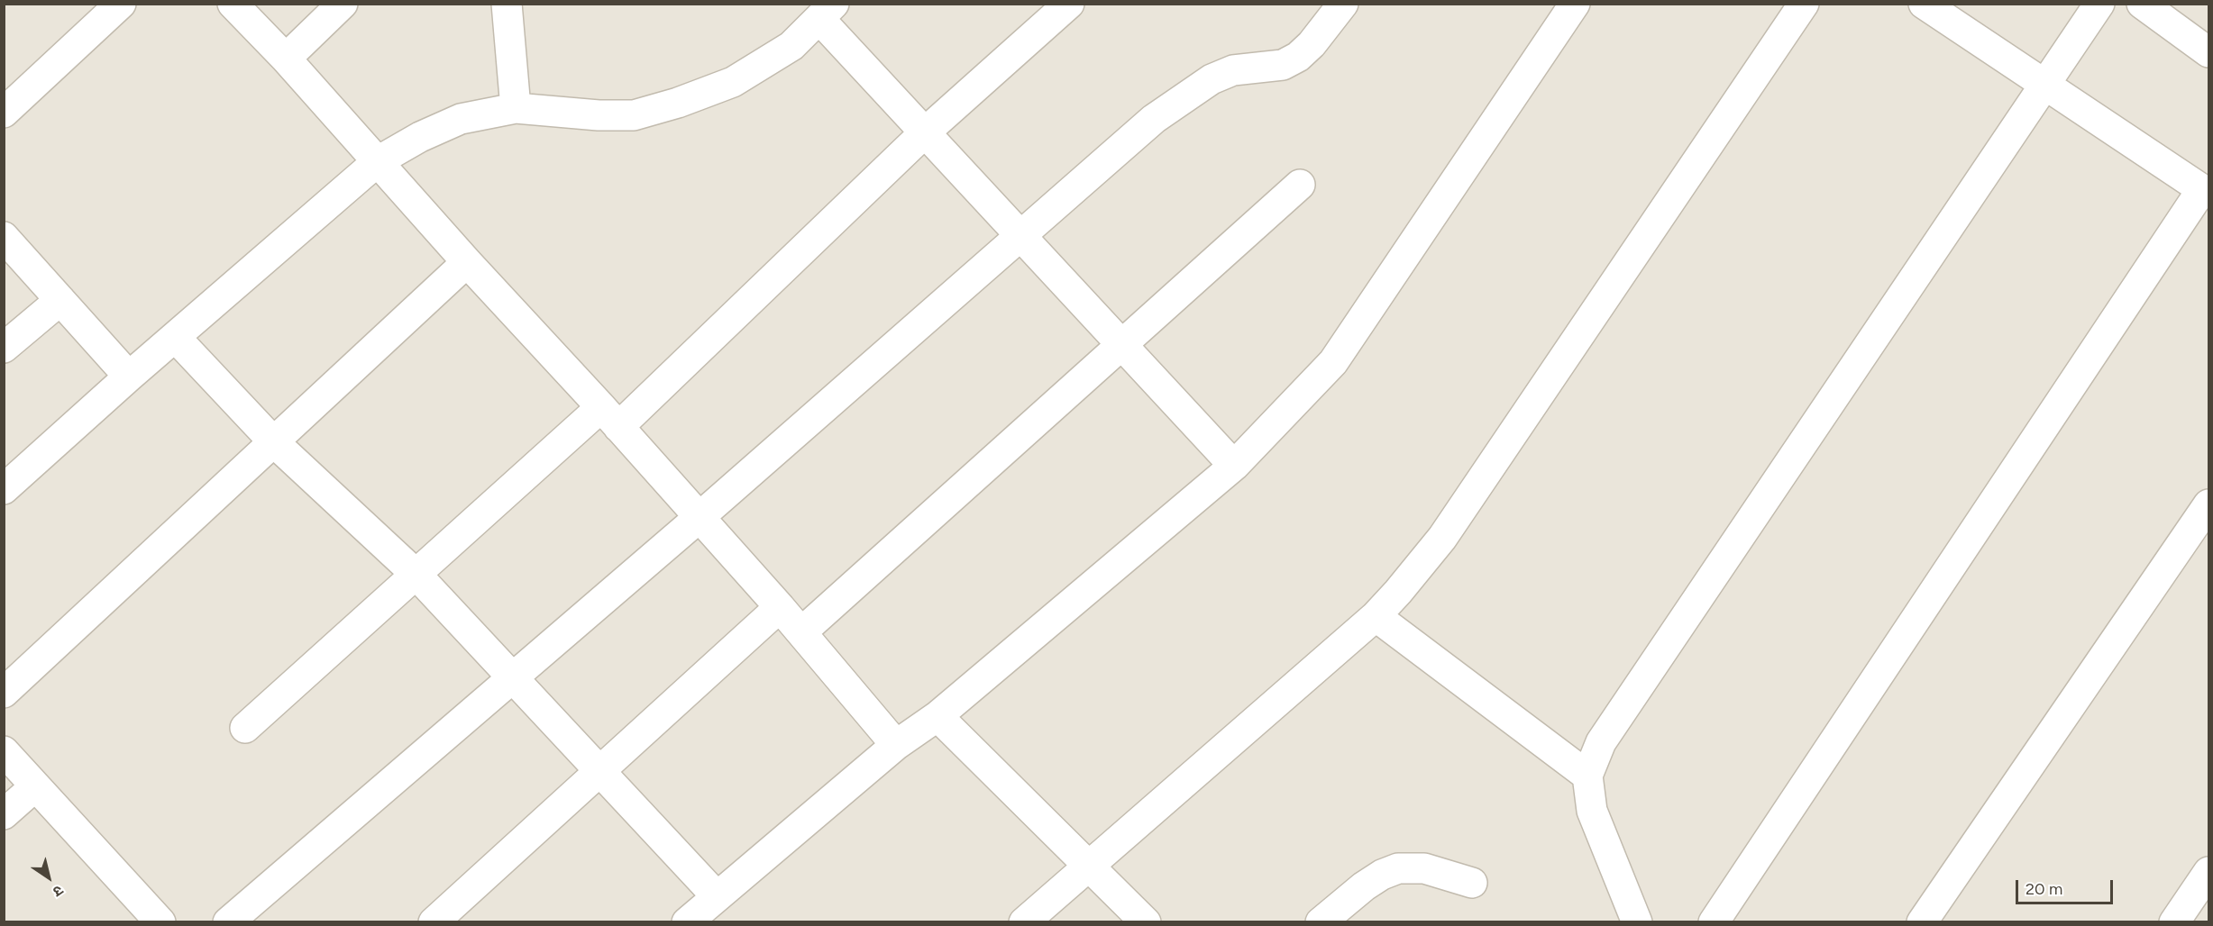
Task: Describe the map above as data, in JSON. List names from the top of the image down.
{
  "scale_bar": "20 m",
  "north": "bottom right"
}
